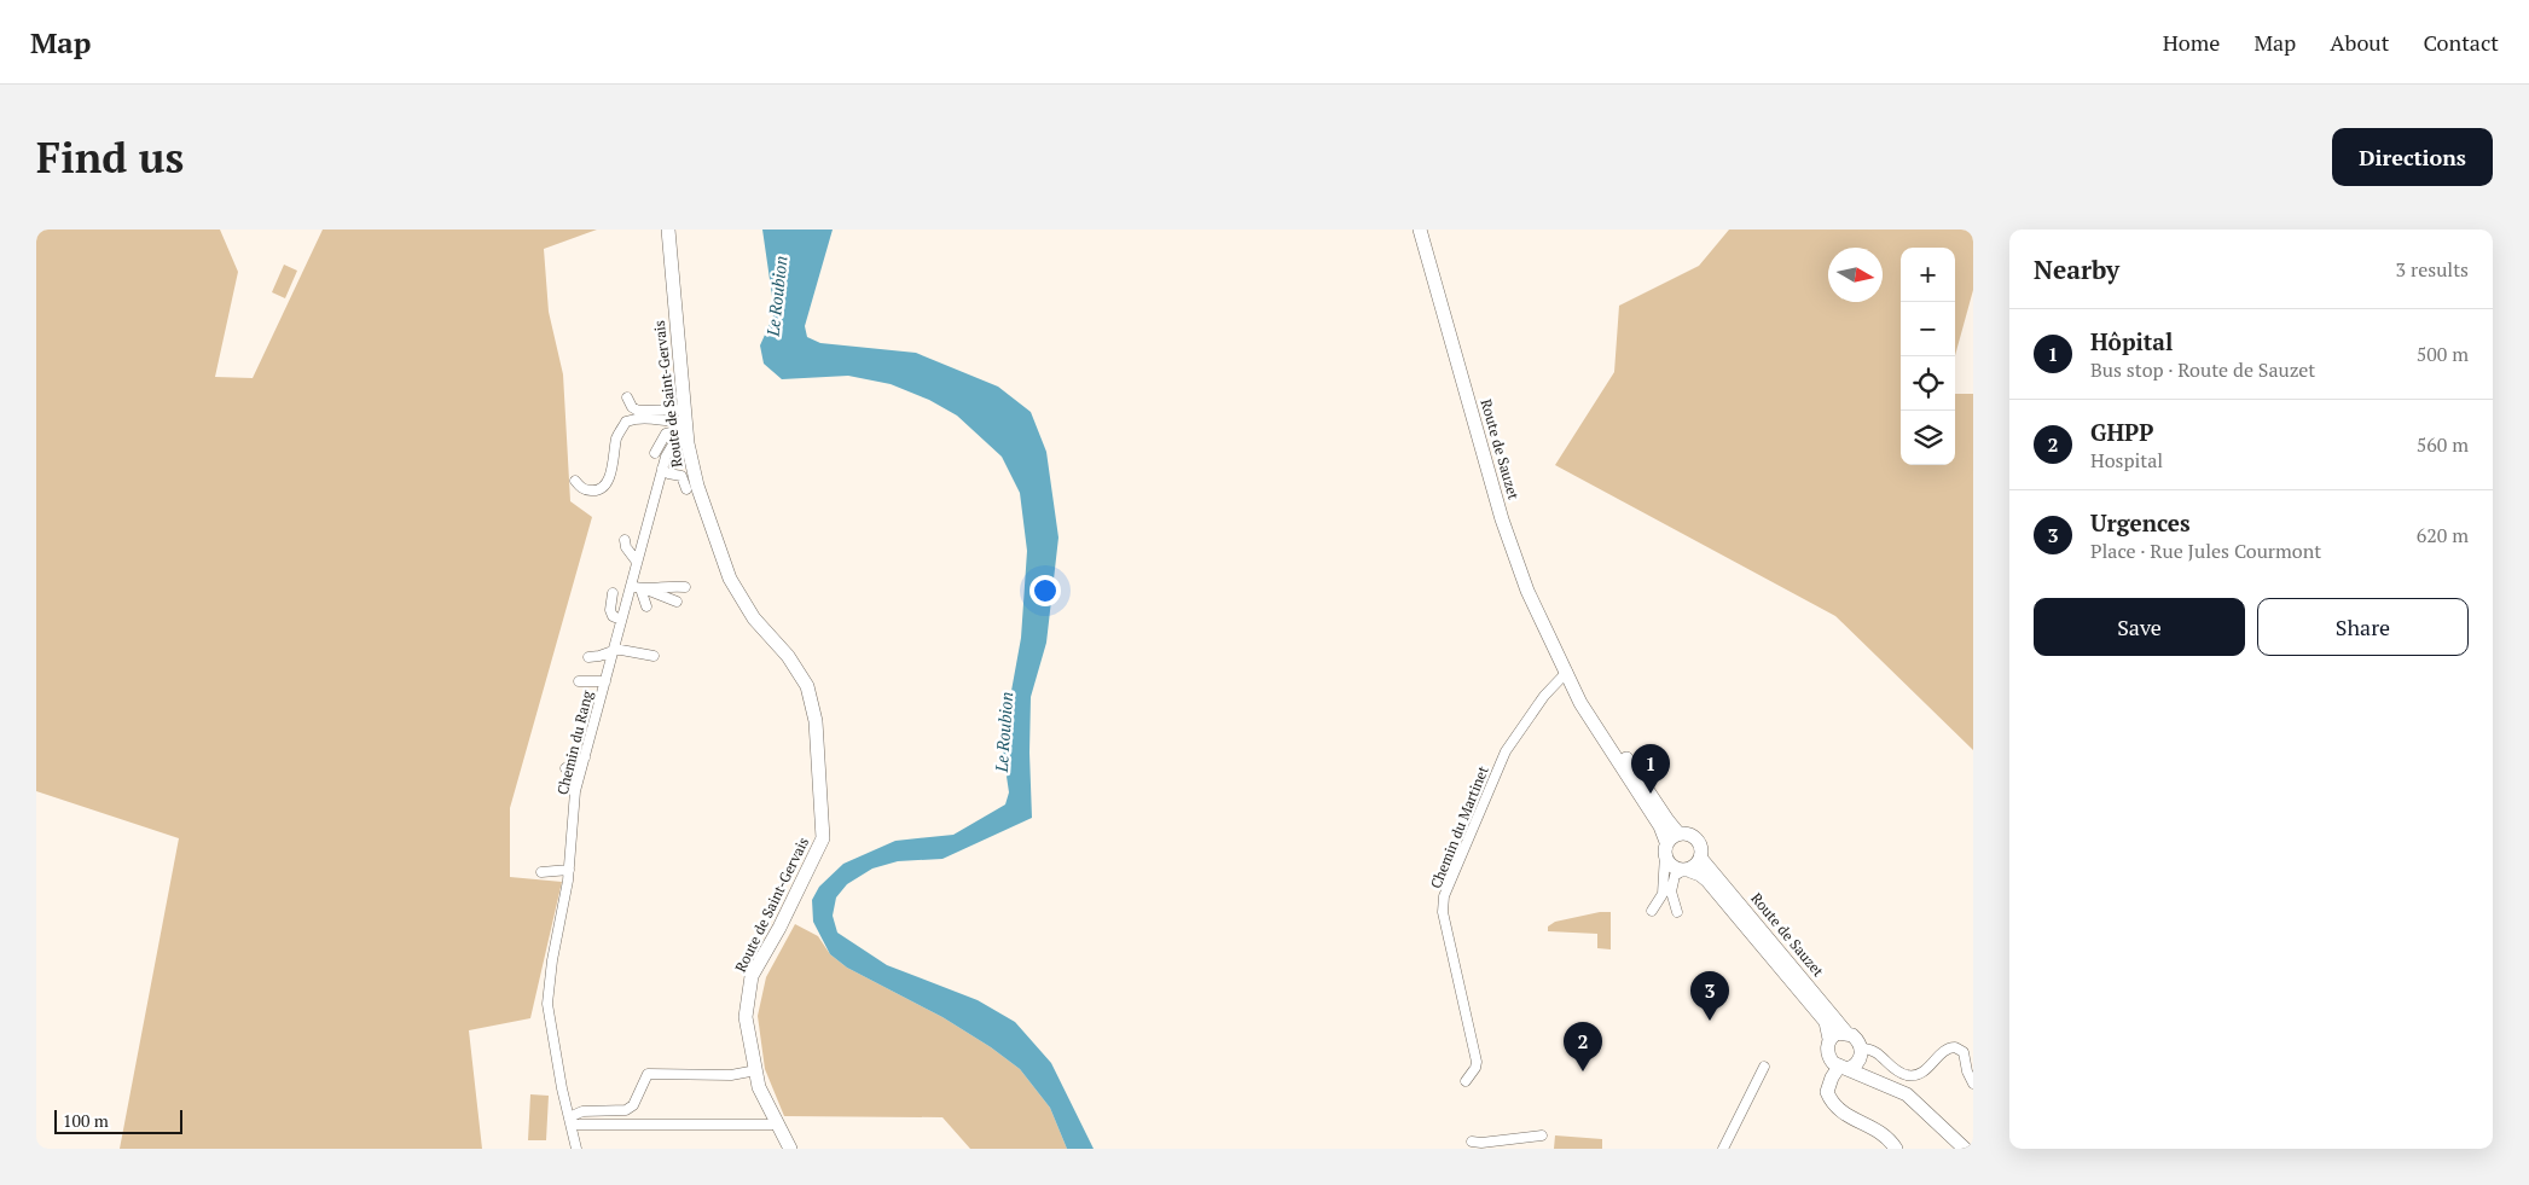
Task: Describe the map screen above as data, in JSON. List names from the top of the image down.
{
  "streets": {
    "main road": ["Route de Saint-Gervais", "Route de Sauzet"],
    "street": ["Chemin du Rang", "Chemin du Martinet"]
  },
  "crossings": [
    ["Route de Saint-Gervais", "Chemin du Rang"],
    ["Route de Sauzet", "Chemin du Martinet"]
  ],
  "water": ["Le Roubion"],
  "scale_bar": "100 m",
  "north": "right",
  "page": {
    "header": "Map",
    "nav": [
      "Home",
      "Map",
      "About",
      "Contact"
    ],
    "buttons": [
      "Directions",
      ["Save", "Share"]
    ],
    "title": "Find us",
    "heading": ["Nearby", "3 results"],
    "map_buttons": ["+", "−"],
    "list": [
      {
        "mark": "1",
        "name": "Hôpital",
        "note": "Bus stop · Route de Sauzet",
        "value": "500 m"
      },
      {
        "mark": "2",
        "name": "GHPP",
        "note": "Hospital",
        "value": "560 m"
      },
      {
        "mark": "3",
        "name": "Urgences",
        "note": "Place · Rue Jules Courmont",
        "value": "620 m"
      }
    ],
    "pins": ["1", "3", "2"],
    "scale": "100 m"
  }
}
